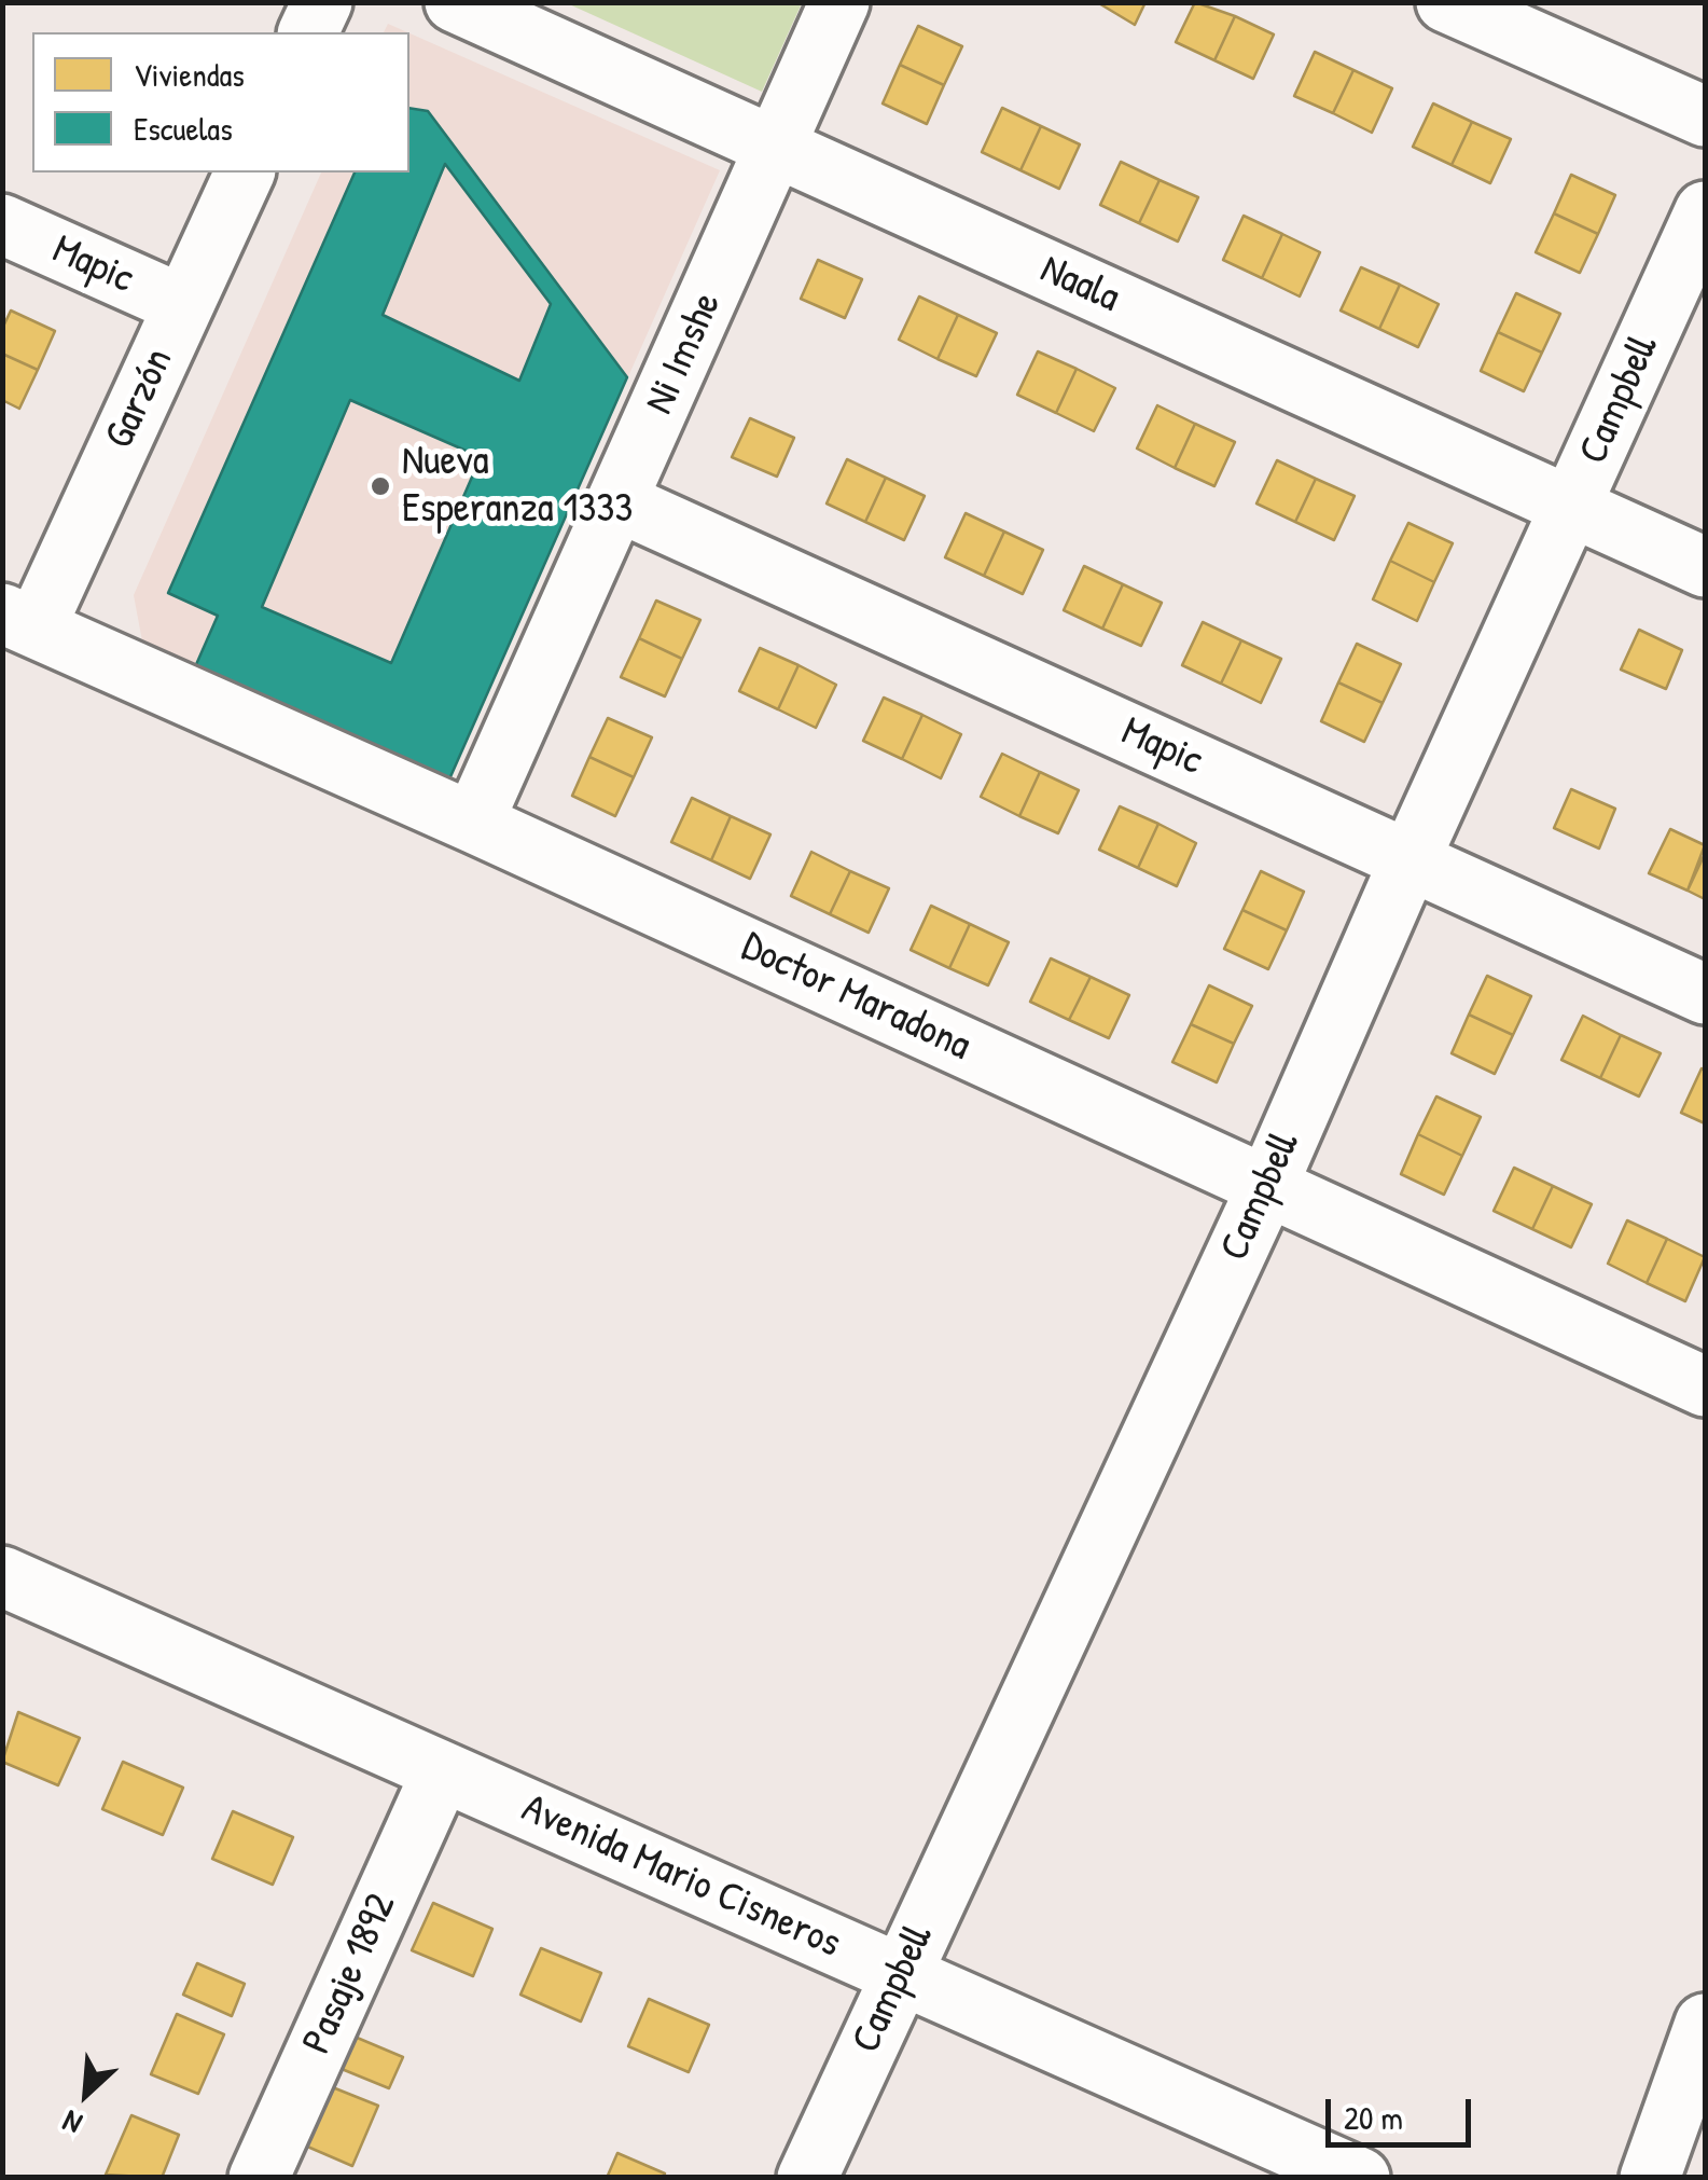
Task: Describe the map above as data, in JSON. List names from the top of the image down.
{
  "streets": {
    "street": [
      "Mapic",
      "Naala",
      "Ni Imshe",
      "Garzón",
      "Campbell",
      "Doctor Maradona",
      "Avenida Mario Cisneros",
      "Pasaje 1892"
    ]
  },
  "crossings": [
    ["Mapic", "Ni Imshe"],
    ["Mapic", "Garzón"],
    ["Mapic", "Campbell"],
    ["Naala", "Ni Imshe"],
    ["Naala", "Campbell"],
    ["Ni Imshe", "Doctor Maradona"],
    ["Garzón", "Doctor Maradona"],
    ["Campbell", "Doctor Maradona"],
    ["Campbell", "Avenida Mario Cisneros"],
    ["Avenida Mario Cisneros", "Pasaje 1892"]
  ],
  "places": ["Nueva Esperanza 1333"],
  "legend": ["Viviendas", "Escuelas"],
  "scale_bar": "20 m",
  "north": "bottom left"
}
